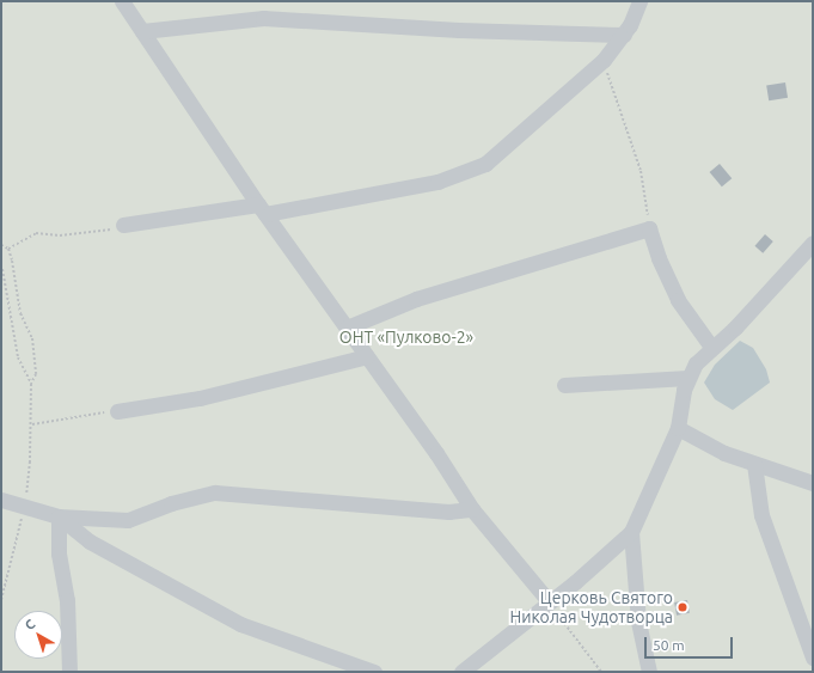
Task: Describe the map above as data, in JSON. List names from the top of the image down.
{
  "parks": ["ОНТ «Пулково-2»"],
  "places": ["Церковь Святого Николая Чудотворца"],
  "scale_bar": "50 m",
  "north": "top left"
}
